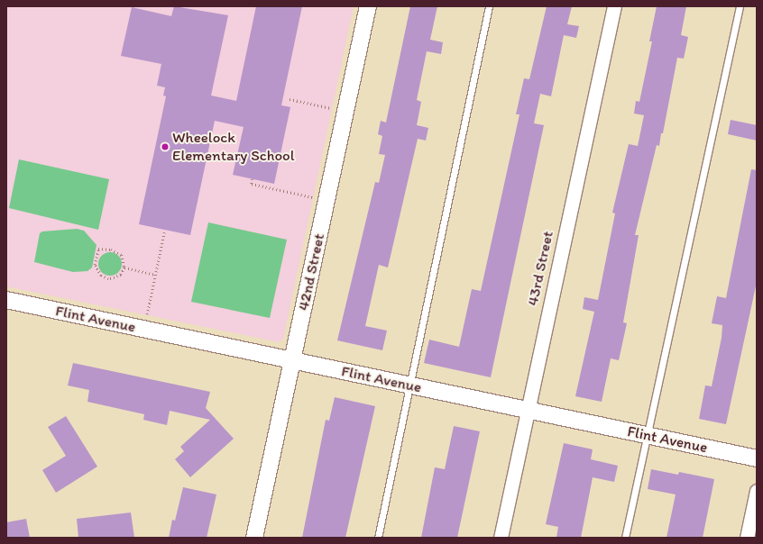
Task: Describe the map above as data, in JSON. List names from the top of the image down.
{
  "streets": {
    "street": ["43rd Street", "42nd Street", "Flint Avenue"]
  },
  "crossings": [
    ["43rd Street", "Flint Avenue"],
    ["42nd Street", "Flint Avenue"]
  ],
  "places": ["Wheelock Elementary School"]
}
